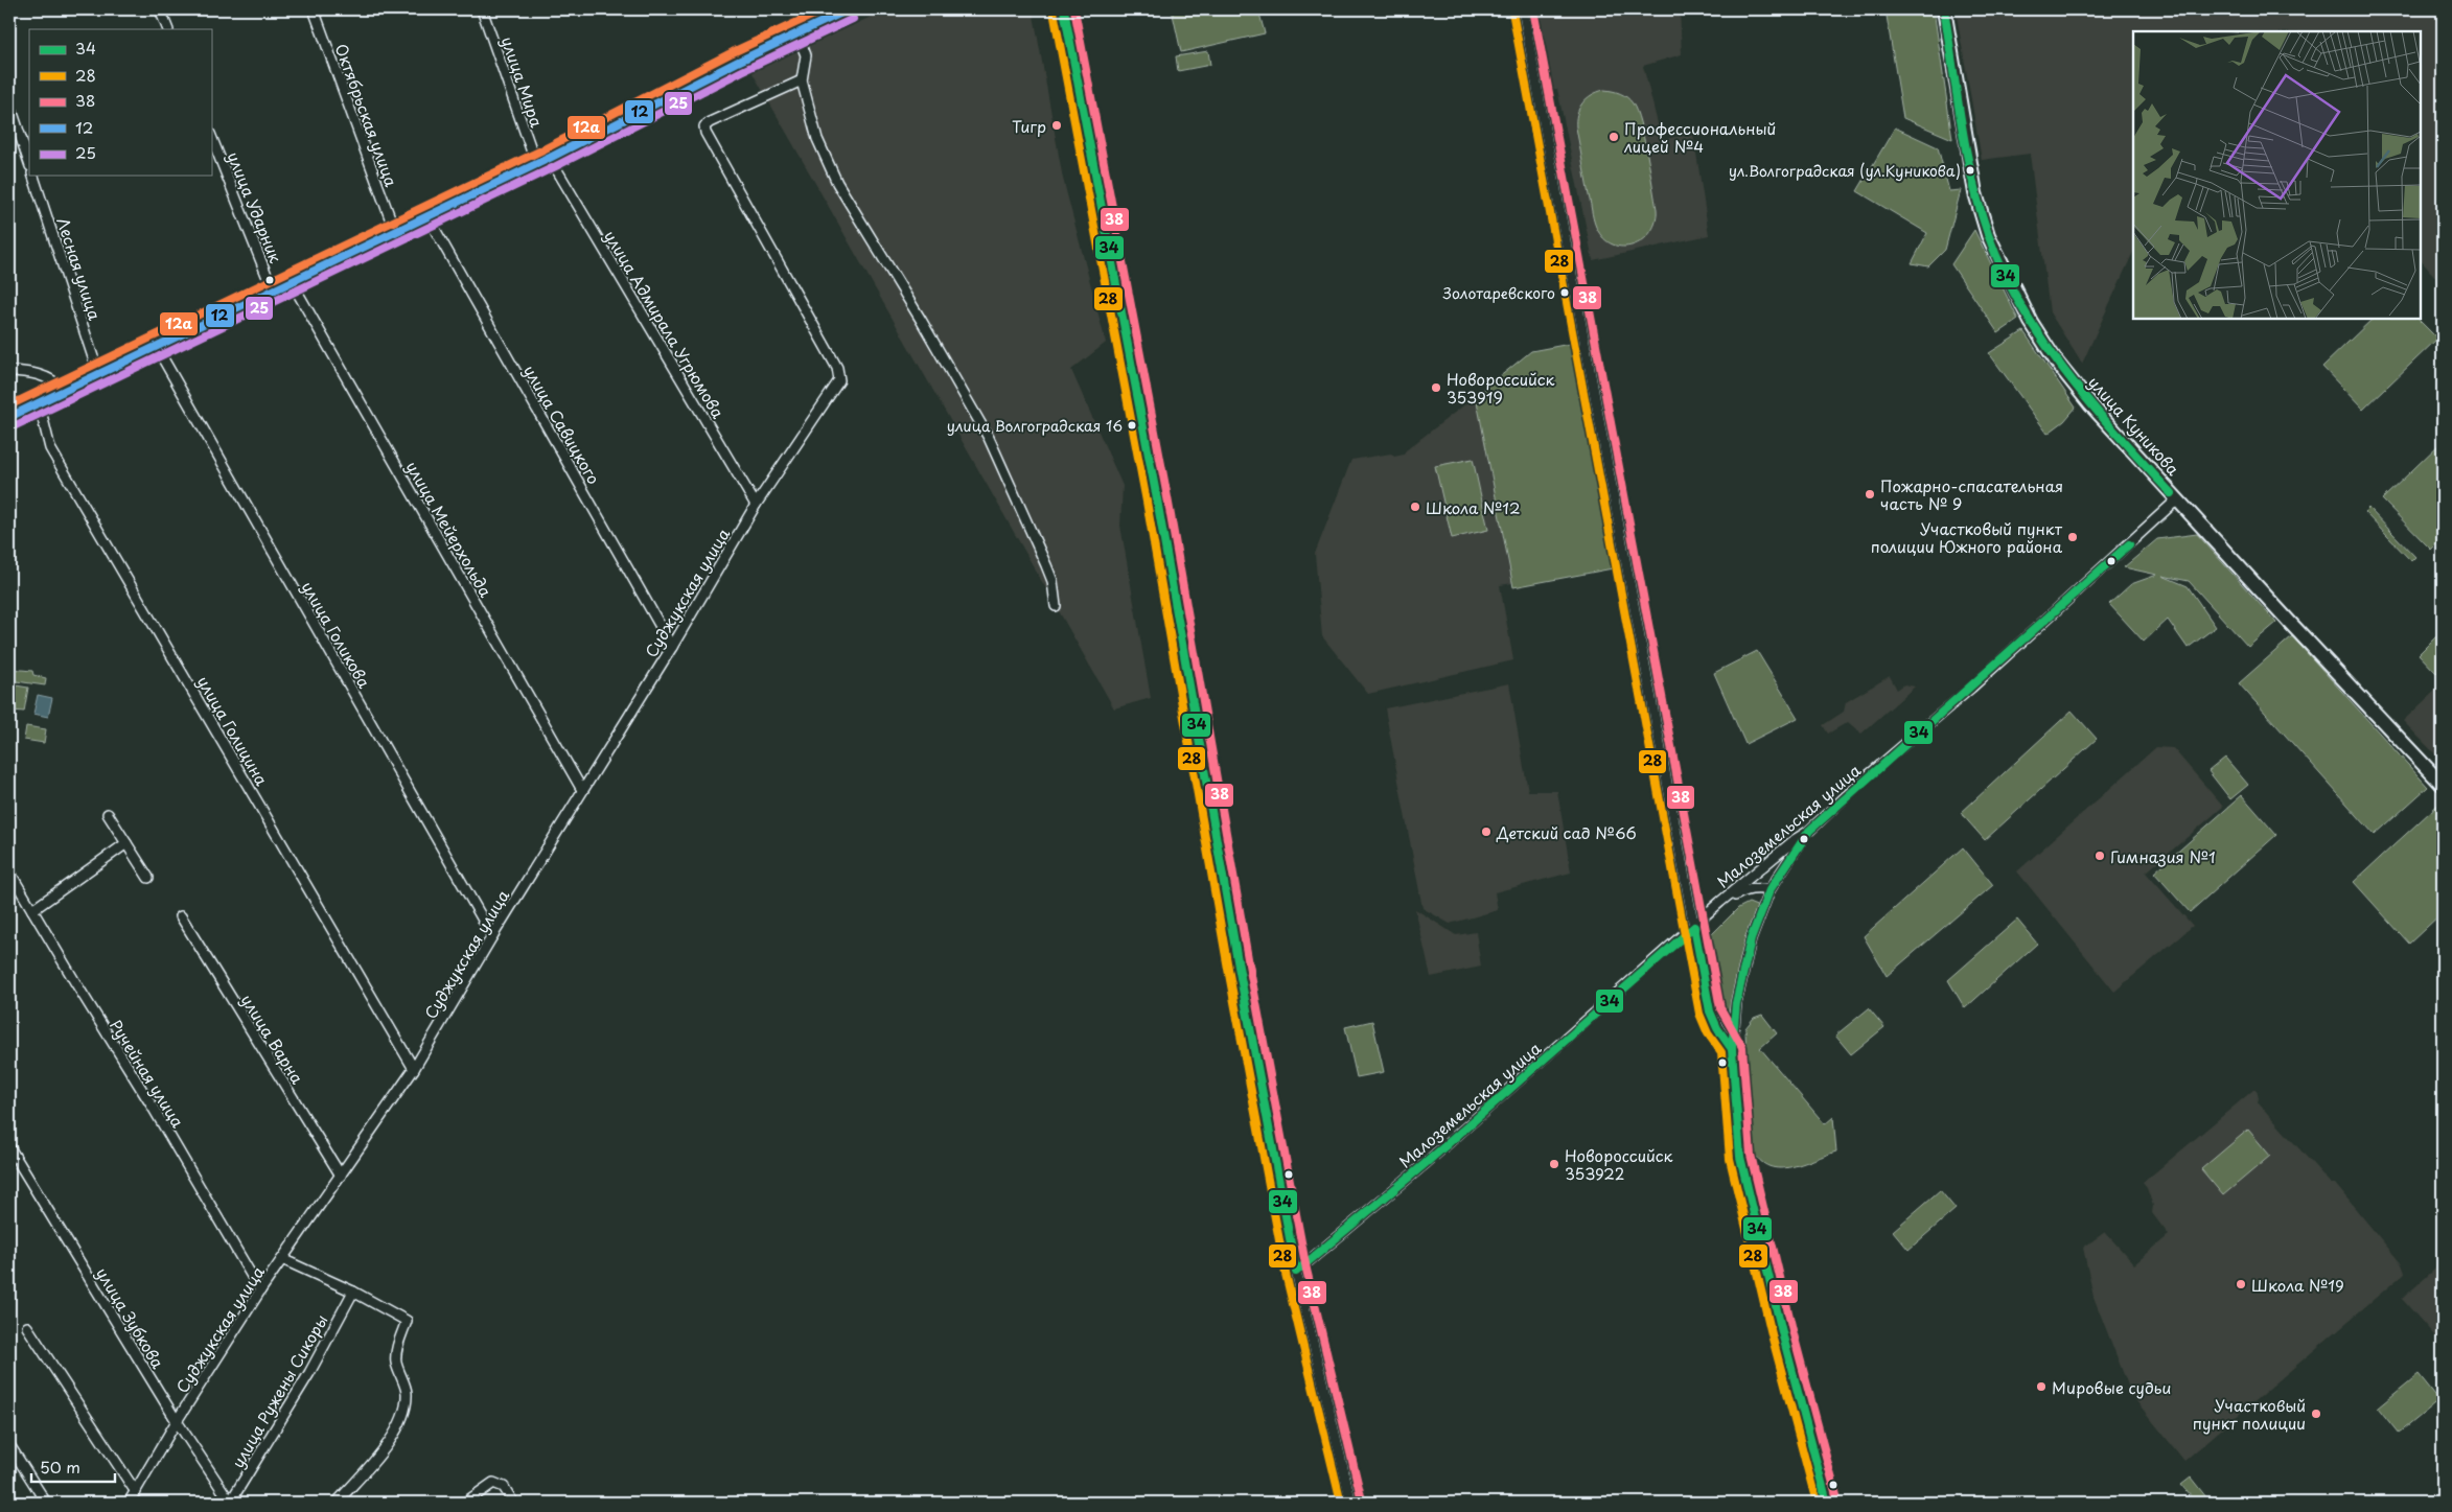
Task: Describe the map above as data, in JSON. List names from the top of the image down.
{
  "streets": {
    "street": [
      "улица Мира",
      "Октябрьская улица",
      "улица Ударник",
      "Лесная улица",
      "улица Адмирала Угрюмова",
      "улица Савицкого",
      "улица Куникова",
      "улица Мейерхольда",
      "Суджукская улица",
      "улица Голикова",
      "улица Голицина",
      "Малоземельская улица",
      "улица Варна",
      "Ручейная улица",
      "улица Зубкова",
      "улица Ружены Сикоры"
    ]
  },
  "crossings": [
    ["улица Адмирала Угрюмова", "Суджукская улица"],
    ["улица Савицкого", "Суджукская улица"],
    ["улица Куникова", "Малоземельская улица"],
    ["улица Мейерхольда", "Суджукская улица"],
    ["Суджукская улица", "улица Голикова"],
    ["Суджукская улица", "улица Голицина"],
    ["Суджукская улица", "улица Варна"],
    ["Суджукская улица", "Ручейная улица"],
    ["Суджукская улица", "улица Зубкова"],
    ["улица Зубкова", "улица Ружены Сикоры"]
  ],
  "places": [
    "Тигр",
    "Профессиональный лицей №4",
    "ул.Волгоградская (ул.Куникова)",
    "Золотаревского",
    "Новороссийск 353919",
    "улица Волгоградская 16",
    "Пожарно-спасательная часть № 9",
    "Школа №12",
    "Участковый пункт полиции Южного района",
    "Детский сад №66",
    "Гимназия №1",
    "Новороссийск 353922",
    "Школа №19",
    "Мировые судьи",
    "Участковый пункт полиции"
  ],
  "lines": [
    "transit line 34",
    "transit line 38",
    "transit line 12",
    "transit line 12а",
    "transit line 28",
    "transit line 25"
  ],
  "legend": [
    "34",
    "28",
    "38",
    "12",
    "25"
  ],
  "scale_bar": "50 m"
}
